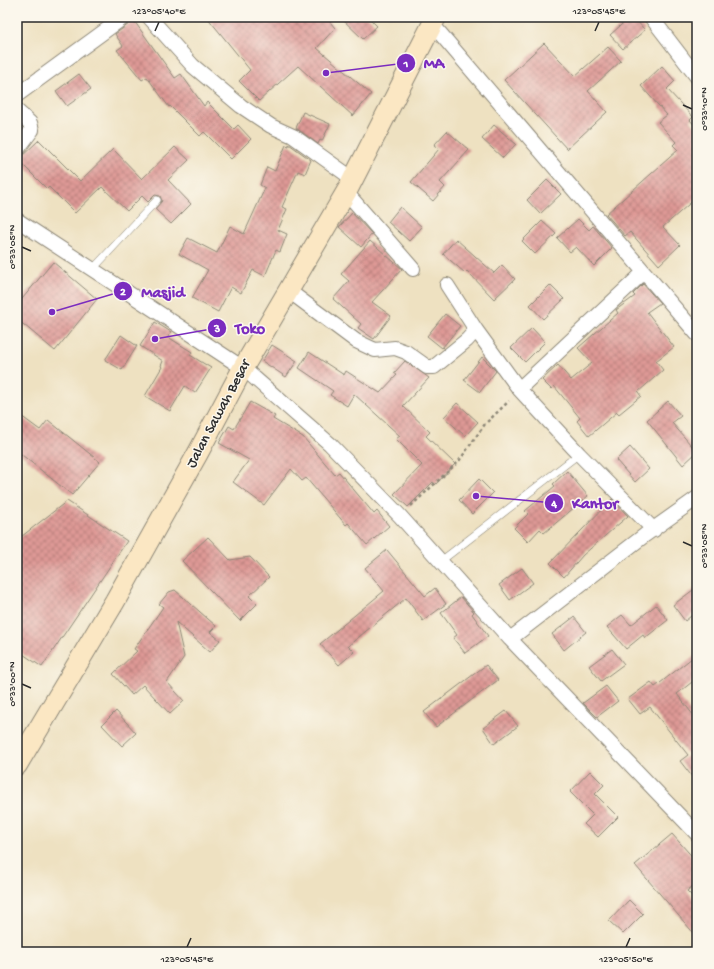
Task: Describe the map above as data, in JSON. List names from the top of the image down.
{
  "streets": {
    "main road": ["Jalan Sawah Besar"]
  },
  "places": [
    "MA",
    "Masjid",
    "Toko",
    "Kantor"
  ],
  "coordinates": [
    "123°05'40\"E",
    "123°05'45\"E",
    "0°33'10\"N",
    "0°33'05\"N",
    "0°33'00\"N",
    "123°05'50\"E"
  ]
}
